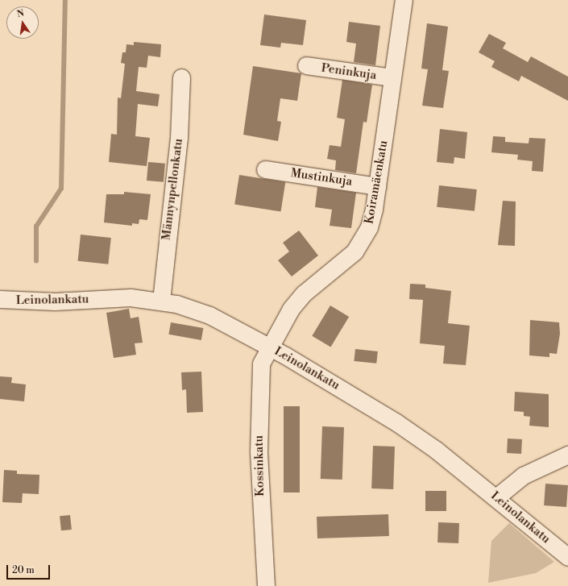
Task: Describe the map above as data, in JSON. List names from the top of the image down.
{
  "streets": {
    "street": [
      "Peninkuja",
      "Mustinkuja",
      "Koiramäenkatu",
      "Männynpellonkatu",
      "Leinolankatu",
      "Kossinkatu"
    ]
  },
  "crossings": [
    ["Peninkuja", "Koiramäenkatu"],
    ["Mustinkuja", "Koiramäenkatu"],
    ["Koiramäenkatu", "Leinolankatu"],
    ["Koiramäenkatu", "Kossinkatu"],
    ["Männynpellonkatu", "Leinolankatu"],
    ["Leinolankatu", "Kossinkatu"]
  ],
  "scale_bar": "20 m",
  "north": "top"
}
